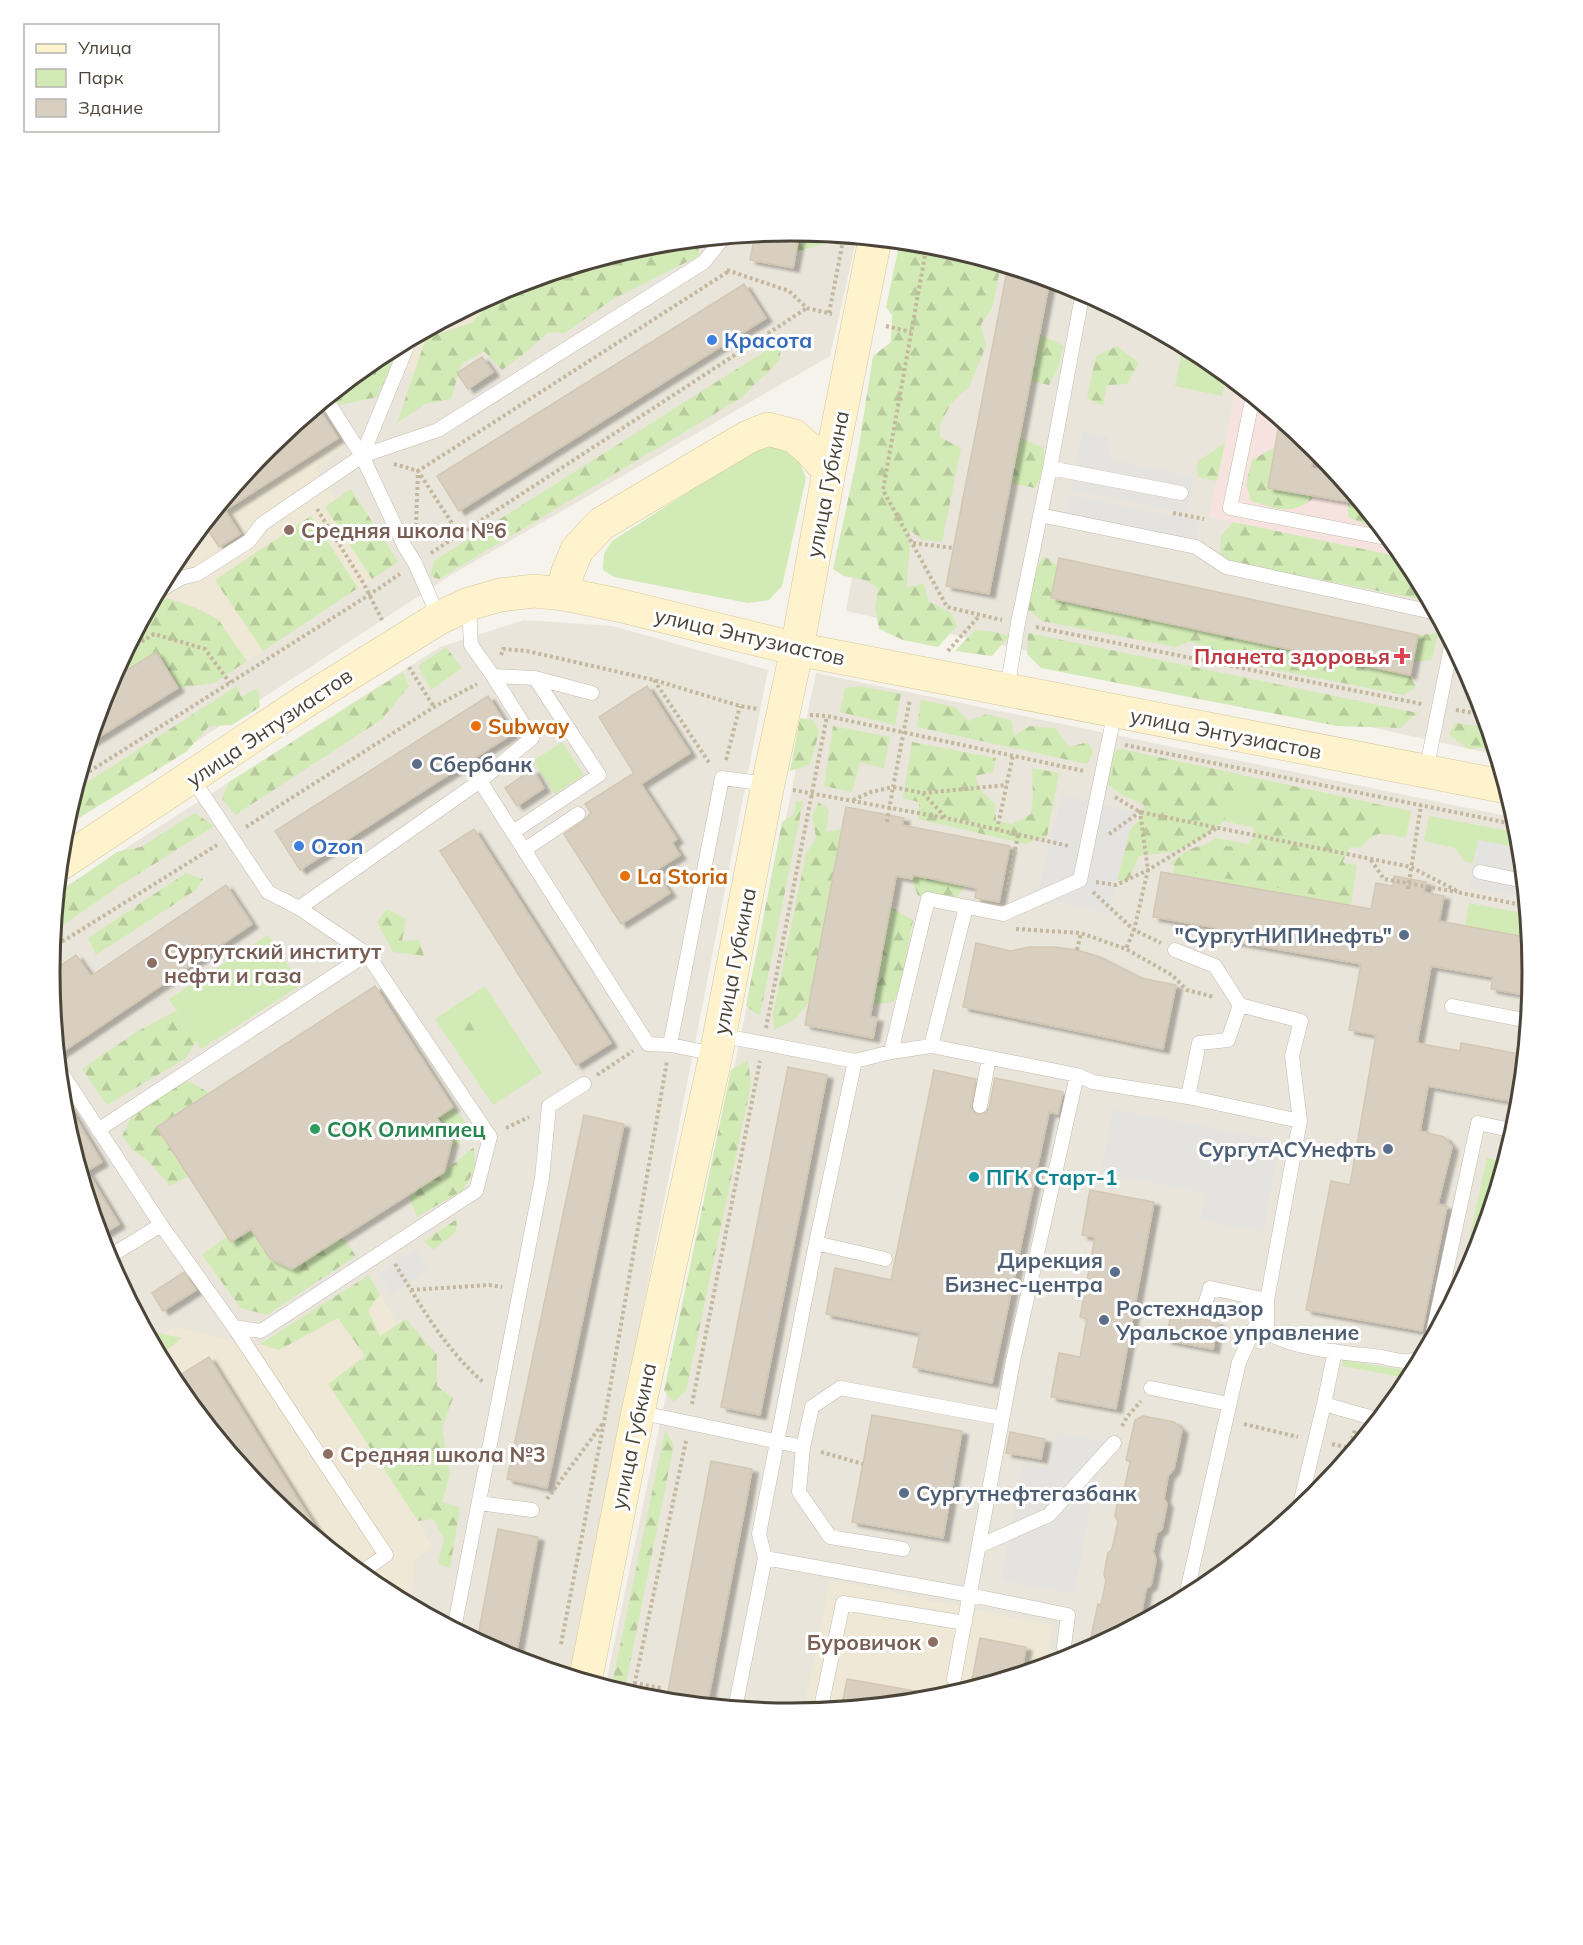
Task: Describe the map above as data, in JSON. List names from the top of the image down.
{
  "streets": {
    "main road": ["улица Губкина", "улица Энтузиастов"]
  },
  "crossings": [
    ["улица Губкина", "улица Энтузиастов"]
  ],
  "places": {
    "other": [
      "Красота",
      "Средняя школа №6",
      "Subway",
      "Сбербанк",
      "Ozon",
      "La Storia",
      "\"СургутНИПИнефть\"",
      "Сургутский институт нефти и газа",
      "СОК Олимпиец",
      "СургутАСУнефть",
      "ПГК Старт-1",
      "Дирекция Бизнес-центра",
      "Ростехнадзор Уральское управление",
      "Средняя школа №3",
      "Сургутнефтегазбанк",
      "Буровичок"
    ],
    "health": ["Планета здоровья"]
  },
  "legend": ["Улица", "Парк", "Здание"]
}
